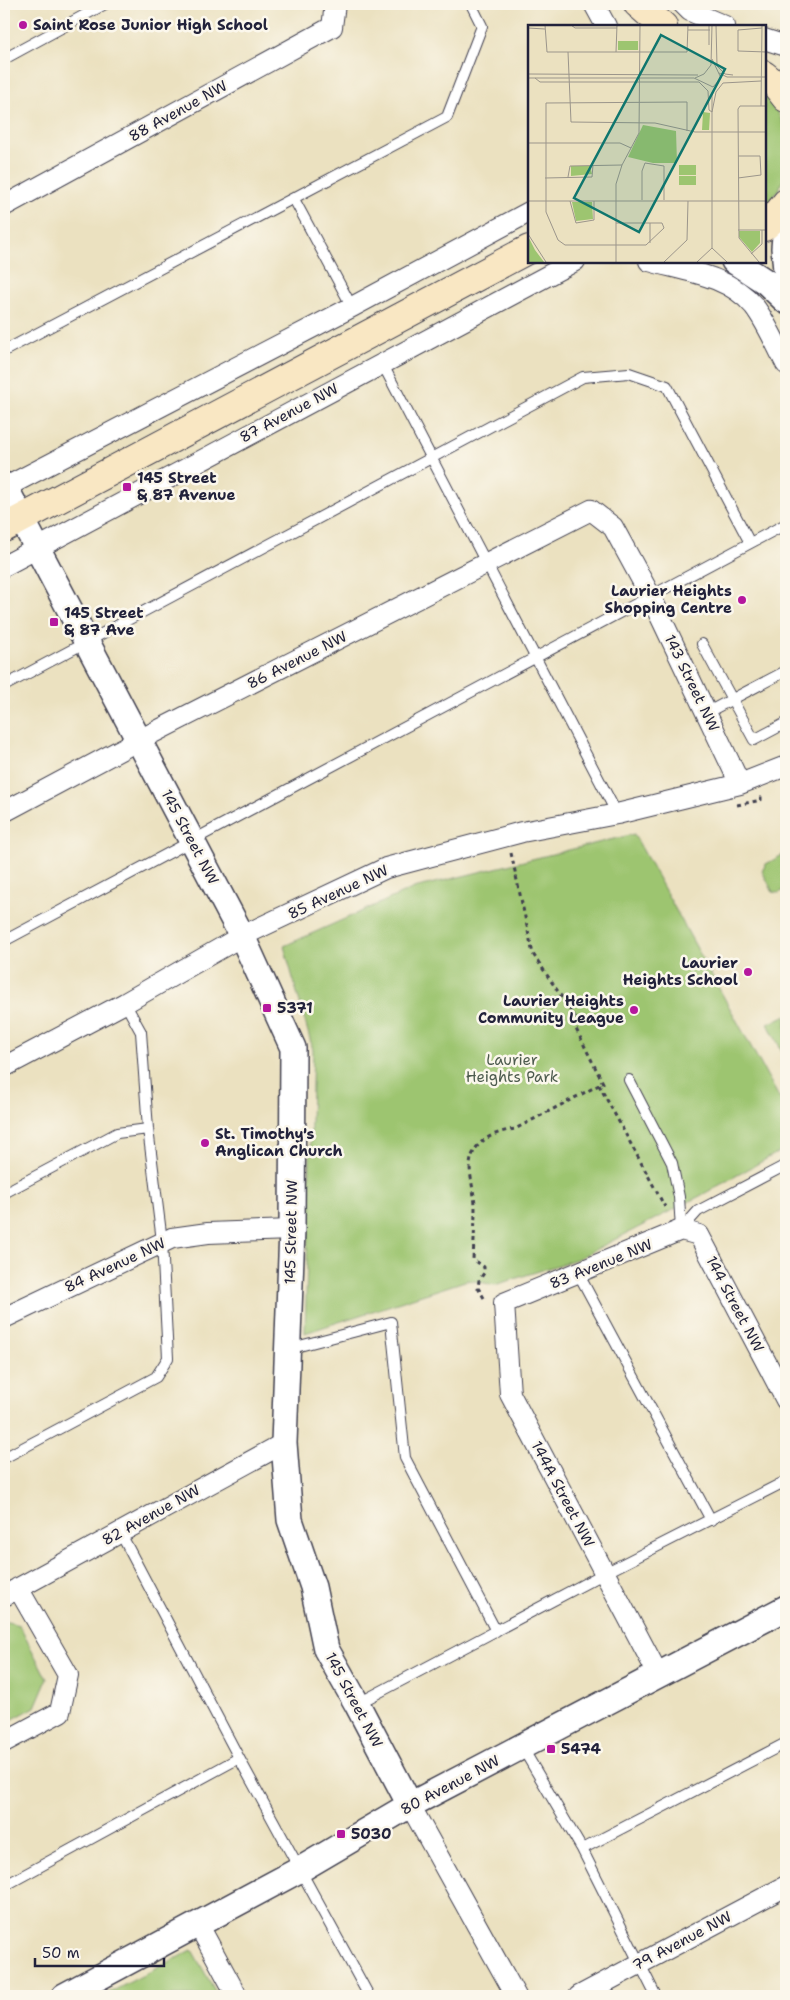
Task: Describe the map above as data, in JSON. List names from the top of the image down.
{
  "streets": {
    "street": [
      "88 Avenue NW",
      "87 Avenue NW",
      "86 Avenue NW",
      "143 Street NW",
      "145 Street NW",
      "85 Avenue NW",
      "83 Avenue NW",
      "84 Avenue NW",
      "144 Street NW",
      "144A Street NW",
      "82 Avenue NW",
      "80 Avenue NW",
      "79 Avenue NW"
    ]
  },
  "crossings": [
    ["87 Avenue NW", "145 Street NW"],
    ["86 Avenue NW", "143 Street NW"],
    ["86 Avenue NW", "145 Street NW"],
    ["143 Street NW", "85 Avenue NW"],
    ["145 Street NW", "85 Avenue NW"],
    ["145 Street NW", "84 Avenue NW"],
    ["145 Street NW", "82 Avenue NW"],
    ["145 Street NW", "80 Avenue NW"],
    ["83 Avenue NW", "144 Street NW"],
    ["83 Avenue NW", "144A Street NW"],
    ["144A Street NW", "80 Avenue NW"]
  ],
  "parks": ["Laurier Heights Park"],
  "places": {
    "other": [
      "Saint Rose Junior High School",
      "Laurier Heights Shopping Centre",
      "Laurier Heights School",
      "Laurier Heights Community League",
      "St. Timothy's Anglican Church"
    ],
    "transit": [
      "145 Street & 87 Avenue",
      "145 Street & 87 Ave",
      "5371",
      "5474",
      "5030"
    ]
  },
  "scale_bar": "50 m"
}
